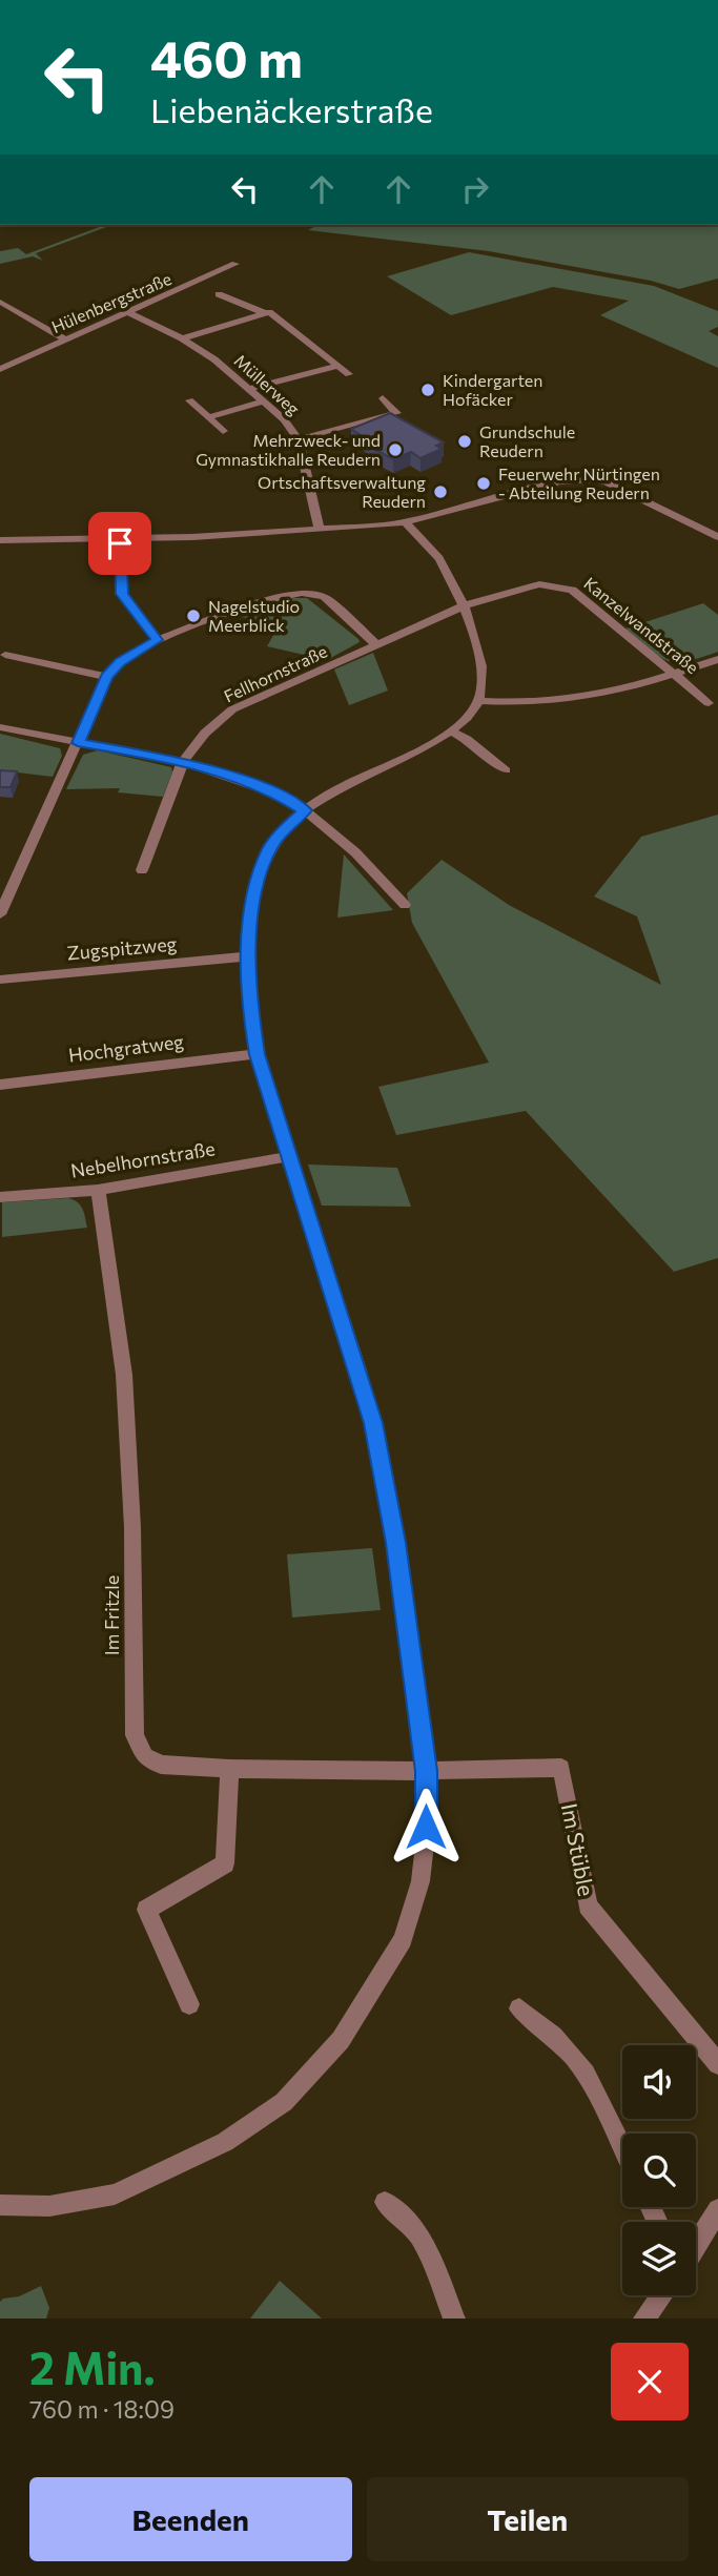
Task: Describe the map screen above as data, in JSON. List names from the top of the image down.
{
  "streets": {
    "street": [
      "Hülenbergstraße",
      "Müllerweg",
      "Kanzelwandstraße",
      "Fellhornstraße",
      "Zugspitzweg",
      "Hochgratweg",
      "Nebelhornstraße",
      "Im Fritzle",
      "Im Stüble"
    ]
  },
  "crossings": [
    ["Hülenbergstraße", "Müllerweg"],
    ["Kanzelwandstraße", "Fellhornstraße"],
    ["Nebelhornstraße", "Im Fritzle"],
    ["Im Fritzle", "Im Stüble"]
  ],
  "places": [
    "Kindergarten Hofäcker",
    "Grundschule Reudern",
    "Mehrzweck- und Gymnastikhalle Reudern",
    "Feuerwehr Nürtingen - Abteilung Reudern",
    "Ortschaftsverwaltung Reudern",
    "Nagelstudio Meerblick"
  ],
  "page": {
    "turn": ["460 m", "Liebenäckerstraße"],
    "heading": ["2 Min.", "760 m · 18:09"],
    "buttons": ["Beenden", "Teilen"]
  }
}
